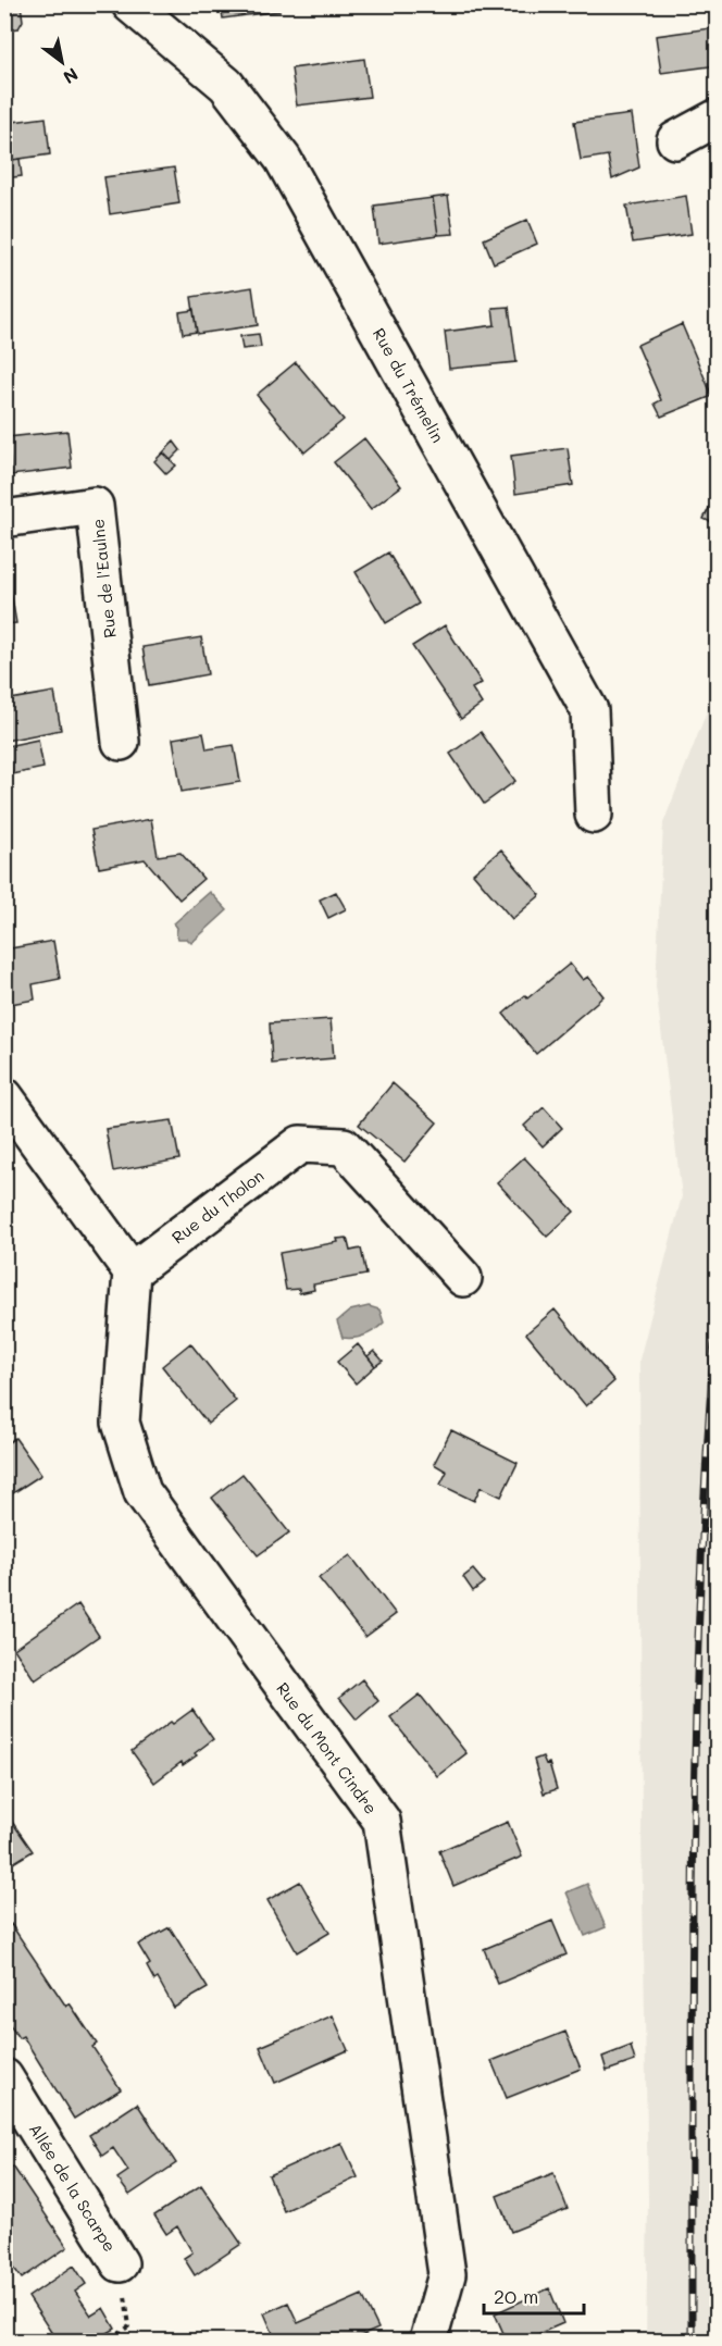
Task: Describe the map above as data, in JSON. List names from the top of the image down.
{
  "streets": {
    "street": [
      "Rue du Trémelin",
      "Rue de l'Eaulne",
      "Rue du Tholon",
      "Rue du Mont Cindre",
      "Allée de la Scarpe"
    ]
  },
  "crossings": [
    ["Rue du Tholon", "Rue du Mont Cindre"]
  ],
  "scale_bar": "20 m",
  "north": "bottom right"
}
